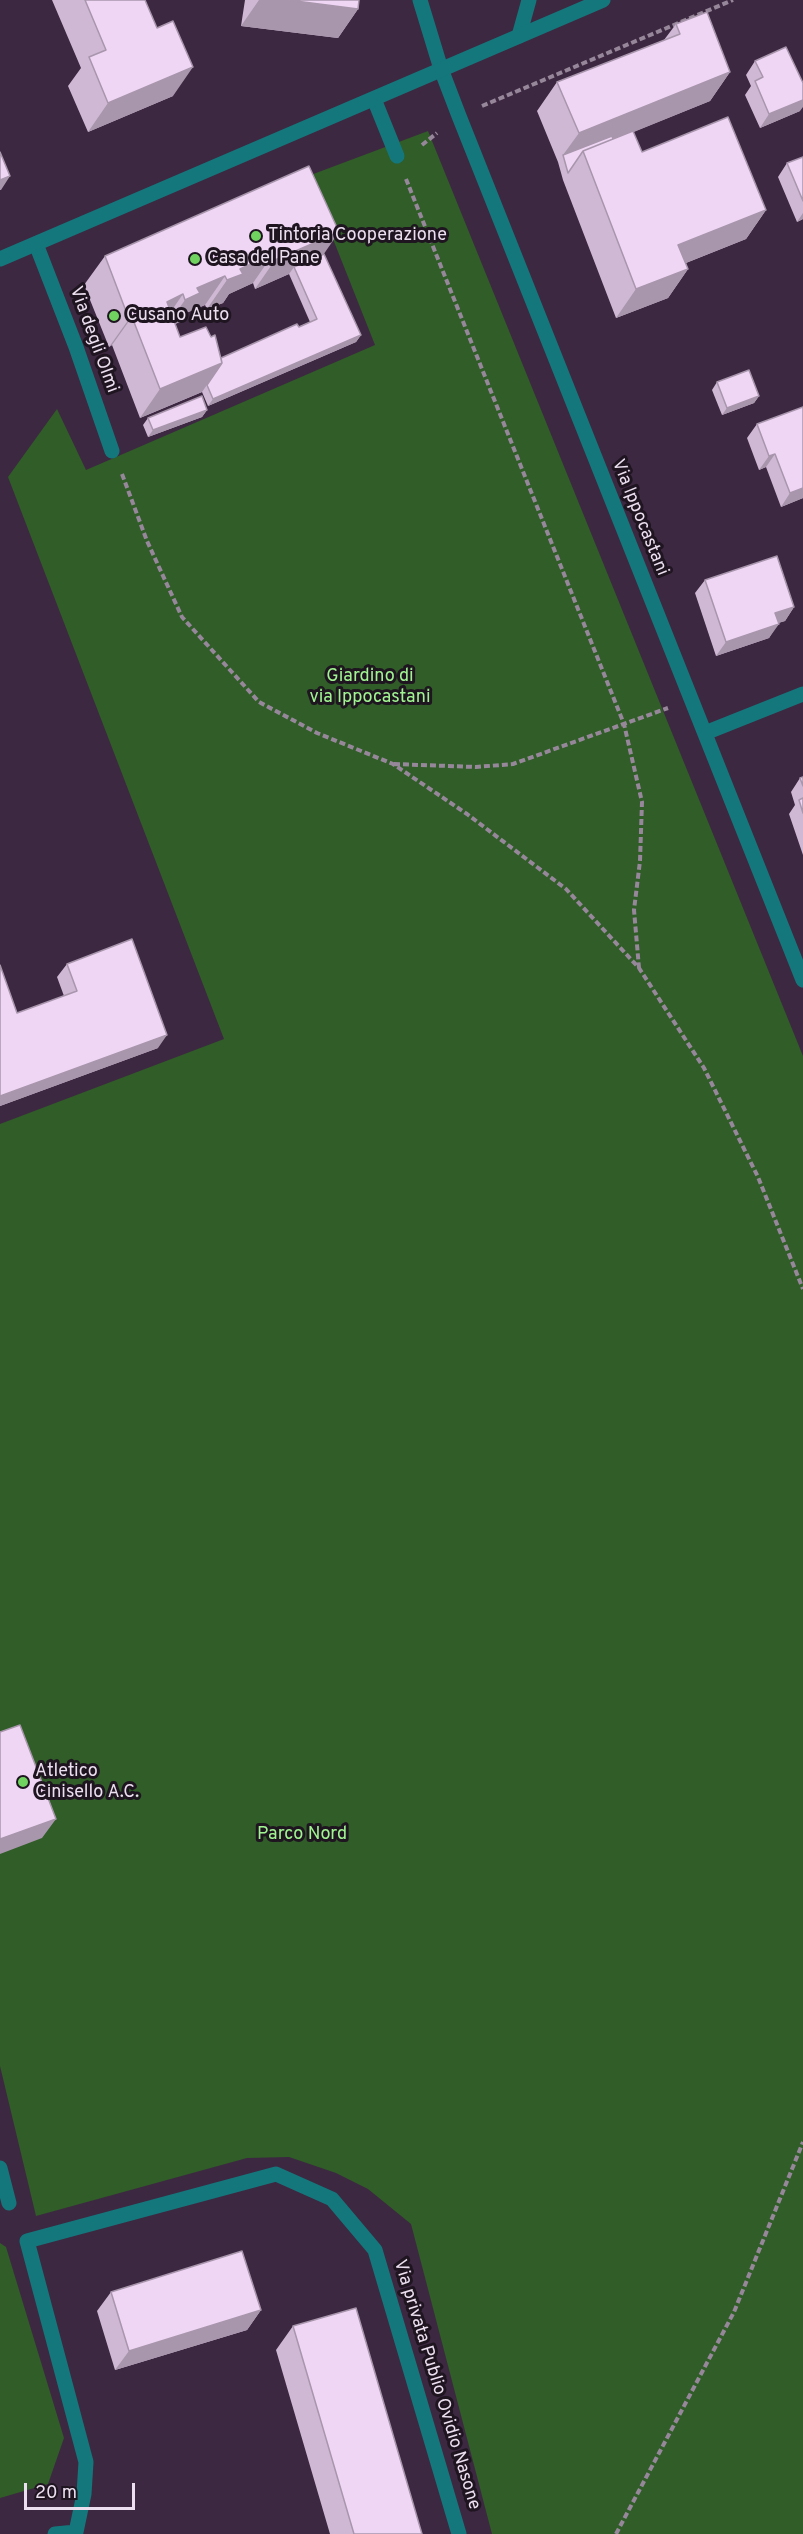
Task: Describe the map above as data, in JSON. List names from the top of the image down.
{
  "streets": {
    "street": ["Via degli Olmi", "Via Ippocastani", "Via privata Publio Ovidio Nasone"]
  },
  "parks": ["Giardino di via Ippocastani", "Parco Nord"],
  "places": [
    "Tintoria Cooperazione",
    "Casa del Pane",
    "Cusano Auto",
    "Atletico Cinisello A.C."
  ],
  "scale_bar": "20 m"
}
